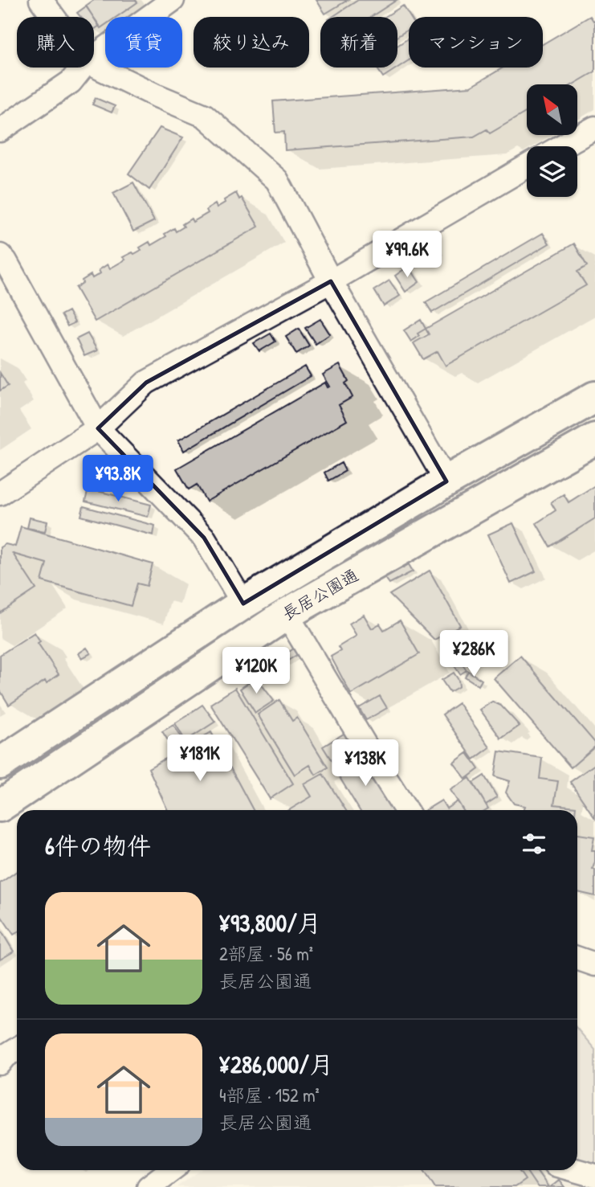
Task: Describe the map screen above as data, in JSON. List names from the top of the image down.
{
  "streets": {
    "main road": ["長居公園通"]
  },
  "north": "top left",
  "page": {
    "chip": [
      "購入",
      "賃貸",
      "絞り込み",
      "新着",
      "マンション"
    ],
    "price": [
      "¥99.6K",
      "¥93.8K",
      "¥286K",
      "¥120K",
      "¥181K",
      "¥138K"
    ],
    "heading": "6件の物件",
    "list": [
      {
        "name": "¥93,800/月",
        "note": "2部屋 · 56 m² · 長居公園通"
      },
      {
        "name": "¥286,000/月",
        "note": "4部屋 · 152 m² · 長居公園通"
      }
    ]
  }
}
